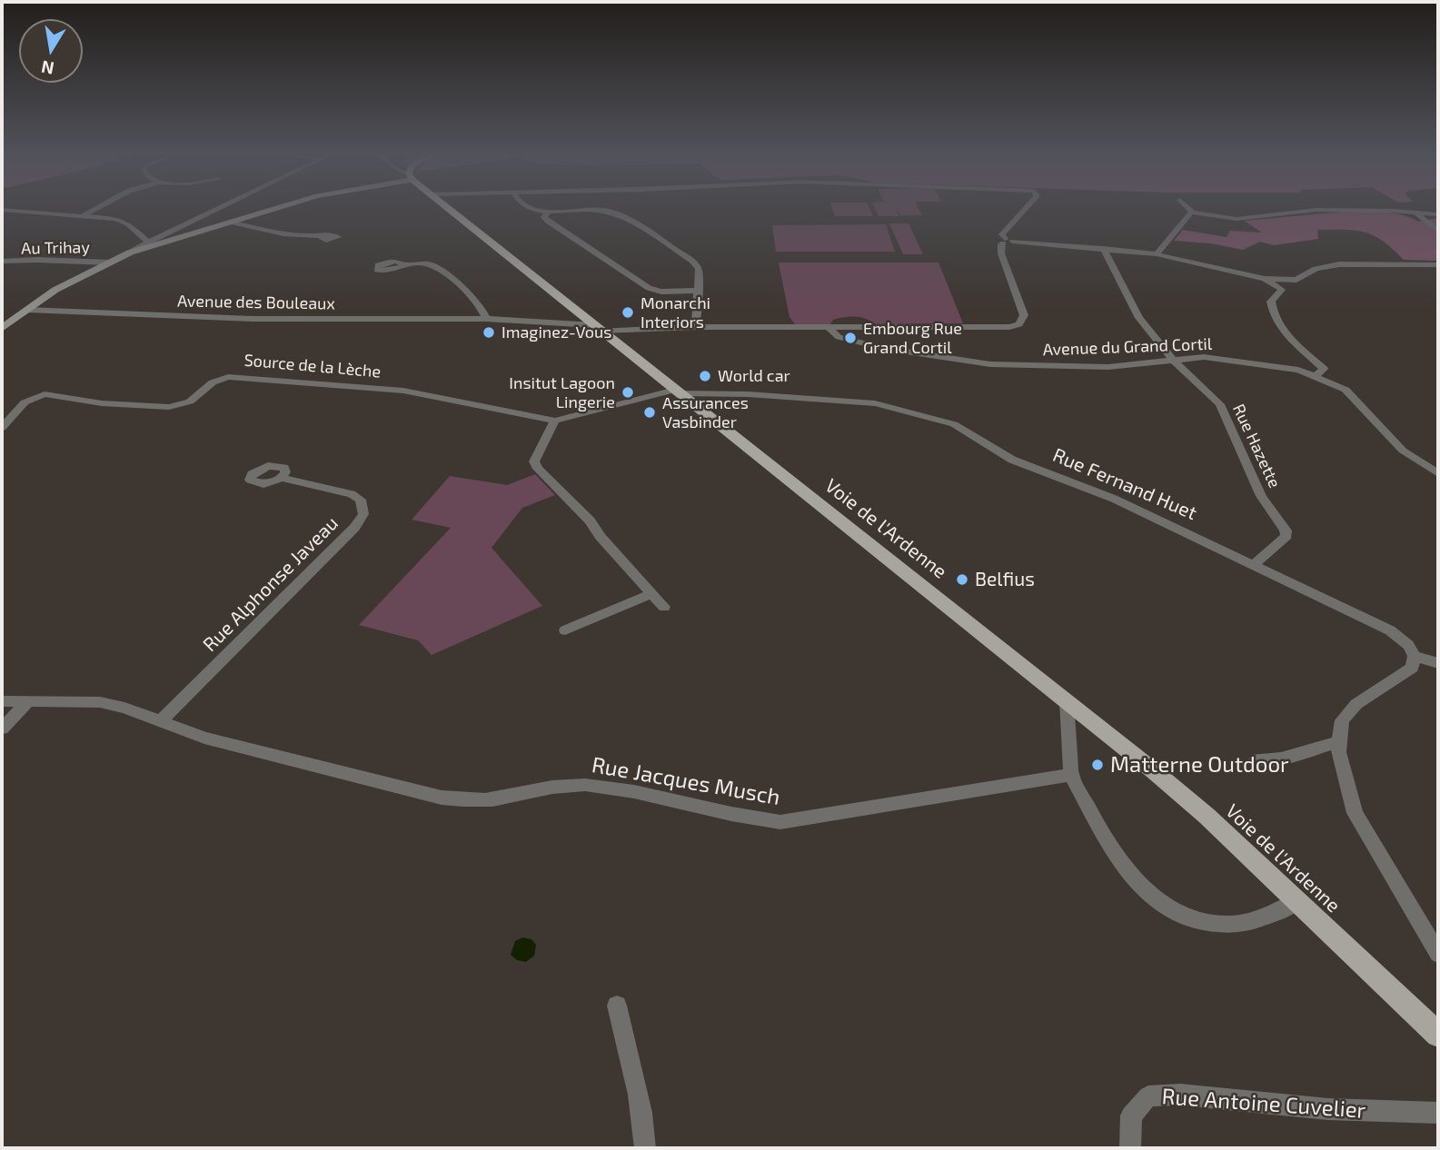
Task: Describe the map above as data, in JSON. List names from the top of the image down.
{
  "streets": {
    "main road": ["Voie de l'Ardenne"],
    "street": [
      "Au Trihay",
      "Avenue des Bouleaux",
      "Avenue du Grand Cortil",
      "Source de la Lèche",
      "Rue Hazette",
      "Rue Fernand Huet",
      "Rue Alphonse Javeau",
      "Rue Jacques Musch",
      "Rue Antoine Cuvelier"
    ]
  },
  "crossings": [
    ["Avenue des Bouleaux", "Avenue du Grand Cortil"],
    ["Avenue des Bouleaux", "Voie de l'Ardenne"],
    ["Avenue du Grand Cortil", "Rue Hazette"],
    ["Avenue du Grand Cortil", "Voie de l'Ardenne"],
    ["Source de la Lèche", "Rue Fernand Huet"],
    ["Source de la Lèche", "Voie de l'Ardenne"],
    ["Rue Hazette", "Rue Fernand Huet"],
    ["Rue Fernand Huet", "Voie de l'Ardenne"],
    ["Rue Alphonse Javeau", "Rue Jacques Musch"]
  ],
  "places": [
    "Monarchi Interiors",
    "Imaginez-Vous",
    "Embourg Rue Grand Cortil",
    "World car",
    "Insitut Lagoon Lingerie",
    "Assurances Vasbinder",
    "Belfius",
    "Matterne Outdoor"
  ],
  "north": "bottom"
}
